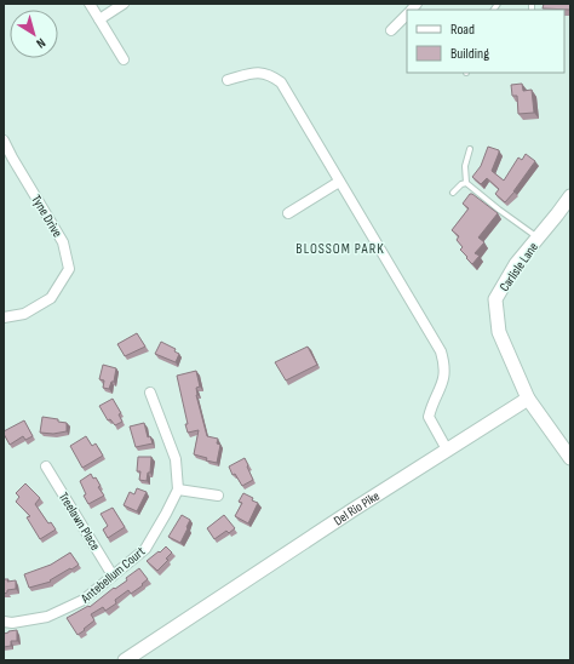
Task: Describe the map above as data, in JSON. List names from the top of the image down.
{
  "streets": {
    "street": [
      "Tyne Drive",
      "Carlisle Lane",
      "Del Rio Pike",
      "Treelawn Place",
      "Antebellum Court"
    ]
  },
  "crossings": [
    ["Carlisle Lane", "Del Rio Pike"],
    ["Treelawn Place", "Antebellum Court"]
  ],
  "districts": ["BLOSSOM PARK"],
  "legend": ["Road", "Building"],
  "north": "bottom right"
}
